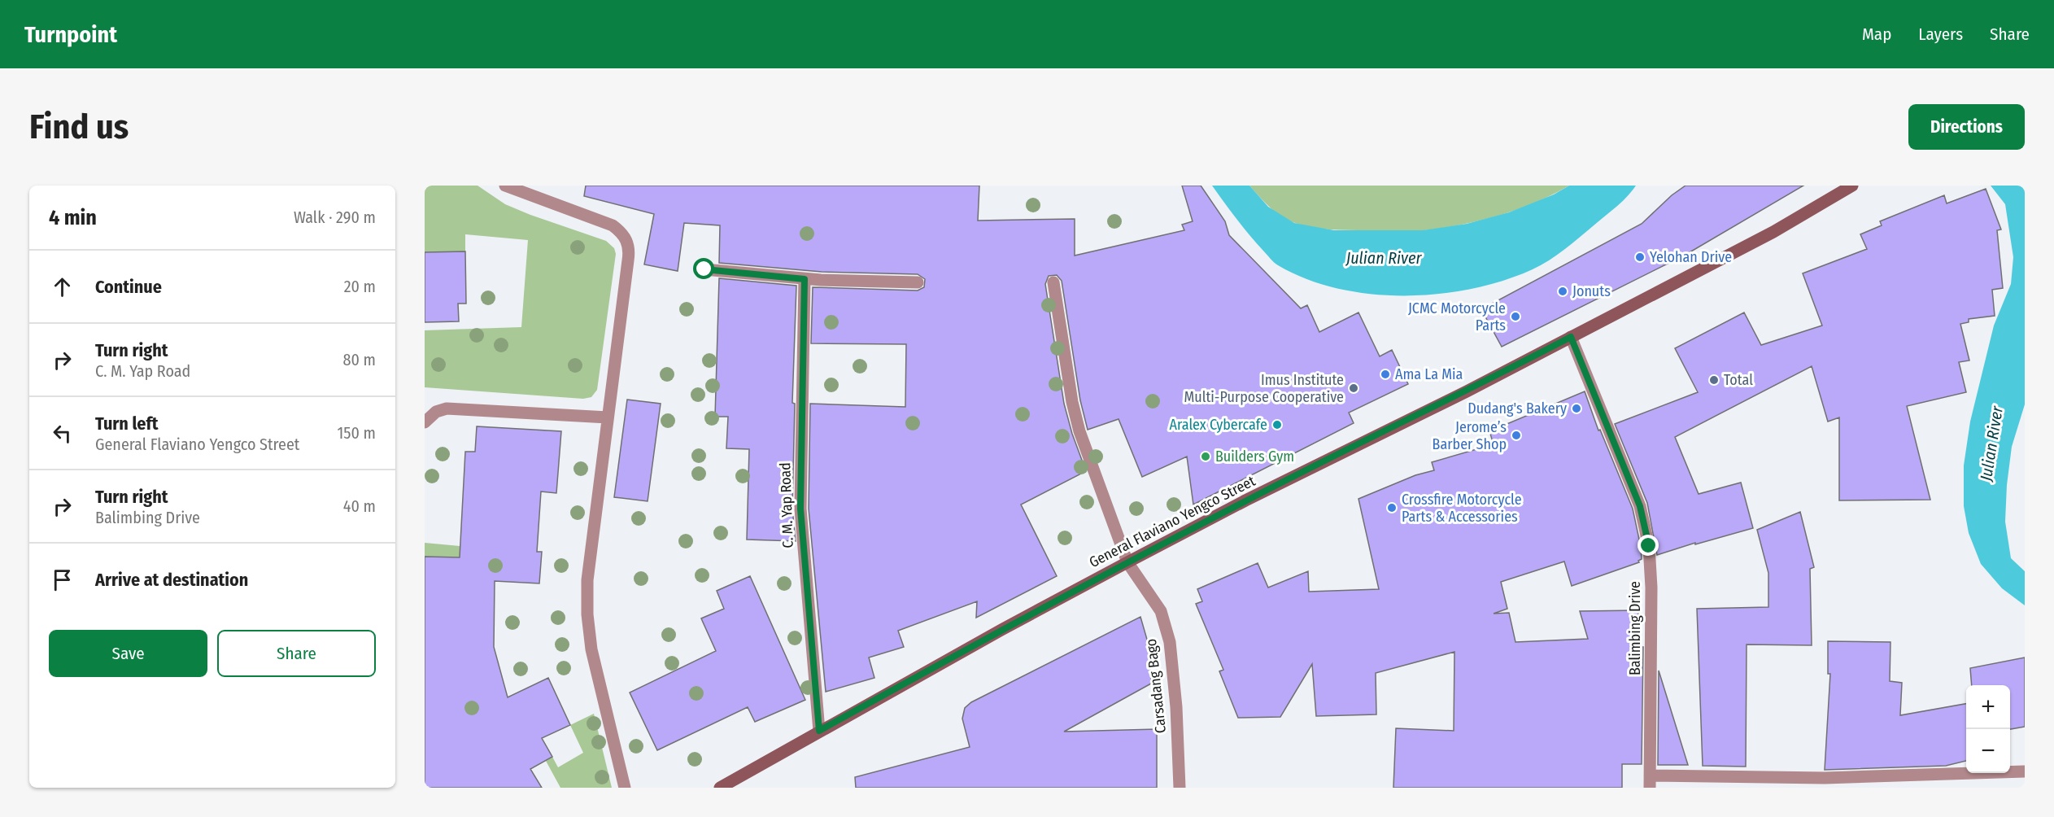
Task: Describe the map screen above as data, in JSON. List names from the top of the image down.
{
  "streets": {
    "main road": ["General Flaviano Yengco Street"],
    "street": ["C. M. Yap Road", "Balimbing Drive", "Carsadang Bago"]
  },
  "crossings": [
    ["C. M. Yap Road", "General Flaviano Yengco Street"],
    ["General Flaviano Yengco Street", "Balimbing Drive"],
    ["General Flaviano Yengco Street", "Carsadang Bago"]
  ],
  "water": ["Julian River"],
  "places": [
    "Yelohan Drive",
    "Jonuts",
    "JCMC Motorcycle Parts",
    "Ama La Mia",
    "Total",
    "Imus Institute Multi-Purpose Cooperative",
    "Dudang's Bakery",
    "Aralex Cybercafe",
    "Jerome’s Barber Shop",
    "Builders Gym",
    "Crossfire Motorcycle Parts & Accessories"
  ],
  "page": {
    "header": "Turnpoint",
    "nav": ["Map", "Layers", "Share"],
    "buttons": [
      "Directions",
      ["Save", "Share"]
    ],
    "title": "Find us",
    "heading": ["4 min", "Walk · 290 m"],
    "list": [
      ["Continue", "20 m"],
      ["Turn right", "C. M. Yap Road", "80 m"],
      ["Turn left", "General Flaviano Yengco Street", "150 m"],
      ["Turn right", "Balimbing Drive", "40 m"],
      "Arrive at destination"
    ],
    "map_buttons": ["+", "−"]
  }
}
